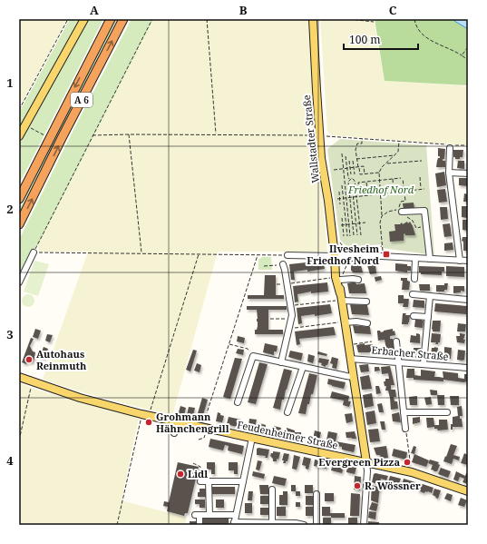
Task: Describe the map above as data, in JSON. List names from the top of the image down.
{
  "streets": {
    "highway": ["A 6"],
    "main road": ["Wallstadter Straße", "Feudenheimer Straße"],
    "street": ["Erbacher Straße"]
  },
  "crossings": [
    ["Wallstadter Straße", "Erbacher Straße"],
    ["Wallstadter Straße", "Feudenheimer Straße"]
  ],
  "parks": ["Friedhof Nord"],
  "places": {
    "transit": ["Ilvesheim Friedhof Nord"],
    "other": [
      "Autohaus Reinmuth",
      "Grohmann Hähnchengrill",
      "Evergreen Pizza",
      "Lidl",
      "R. Wössner"
    ]
  },
  "scale_bar": "100 m",
  "grid": {
    "columns": ["A", "B", "C"],
    "rows": [
      "1",
      "2",
      "3",
      "4"
    ]
  }
}
